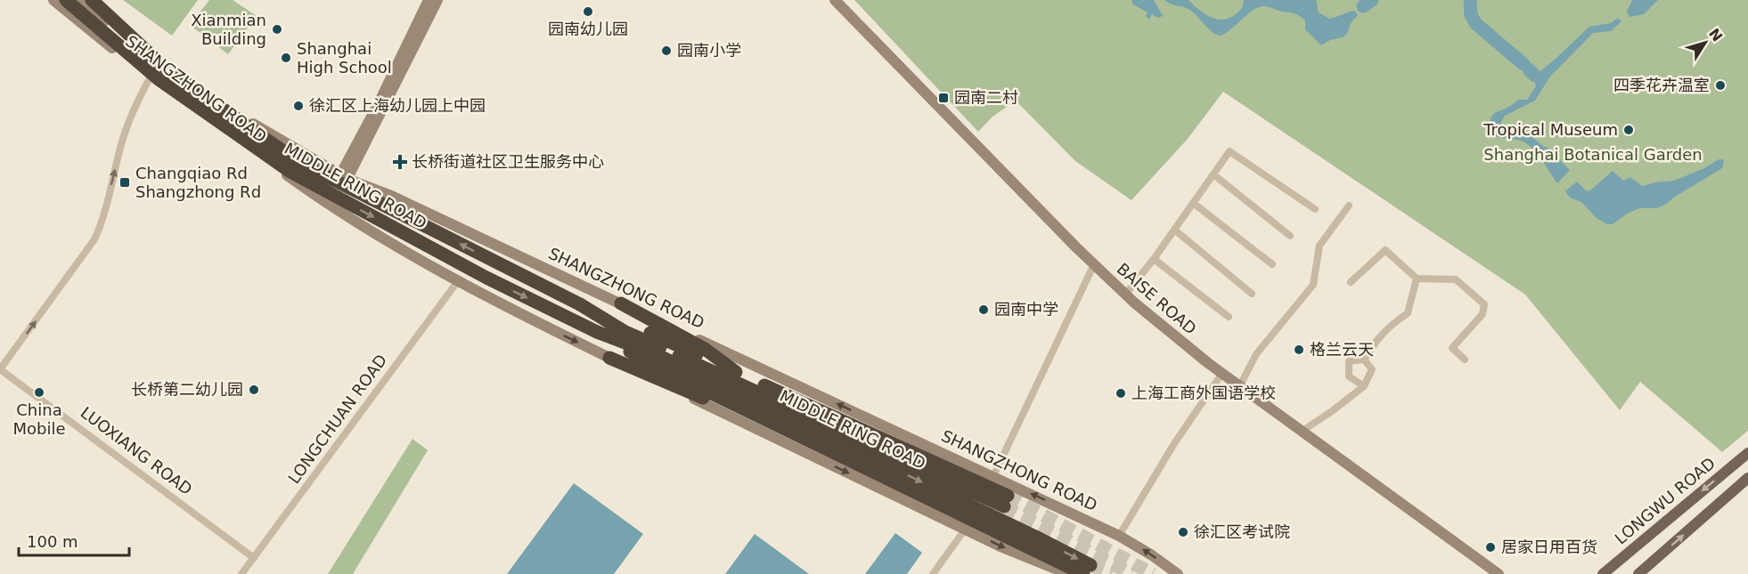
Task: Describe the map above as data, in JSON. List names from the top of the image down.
{
  "streets": {
    "highway": ["MIDDLE RING ROAD"],
    "main road": ["SHANGZHONG ROAD", "BAISE ROAD", "LONGWU ROAD"],
    "street": ["LONGCHUAN ROAD", "LUOXIANG ROAD"]
  },
  "crossings": [
    ["SHANGZHONG ROAD", "LONGCHUAN ROAD"],
    ["LONGCHUAN ROAD", "LUOXIANG ROAD"]
  ],
  "parks": ["Shanghai Botanical Garden"],
  "places": {
    "other": [
      "园南幼儿园",
      "Xianmian Building",
      "园南小学",
      "Shanghai High School",
      "四季花卉温室",
      "徐汇区上海幼儿园上中园",
      "Tropical Museum",
      "园南中学",
      "格兰云天",
      "长桥第二幼儿园",
      "China Mobile",
      "上海工商外国语学校",
      "徐汇区考试院",
      "居家日用百货"
    ],
    "transit": ["园南二村", "Changqiao Rd Shangzhong Rd"],
    "health": ["长桥街道社区卫生服务中心"]
  },
  "scale_bar": "100 m",
  "north": "top right"
}
